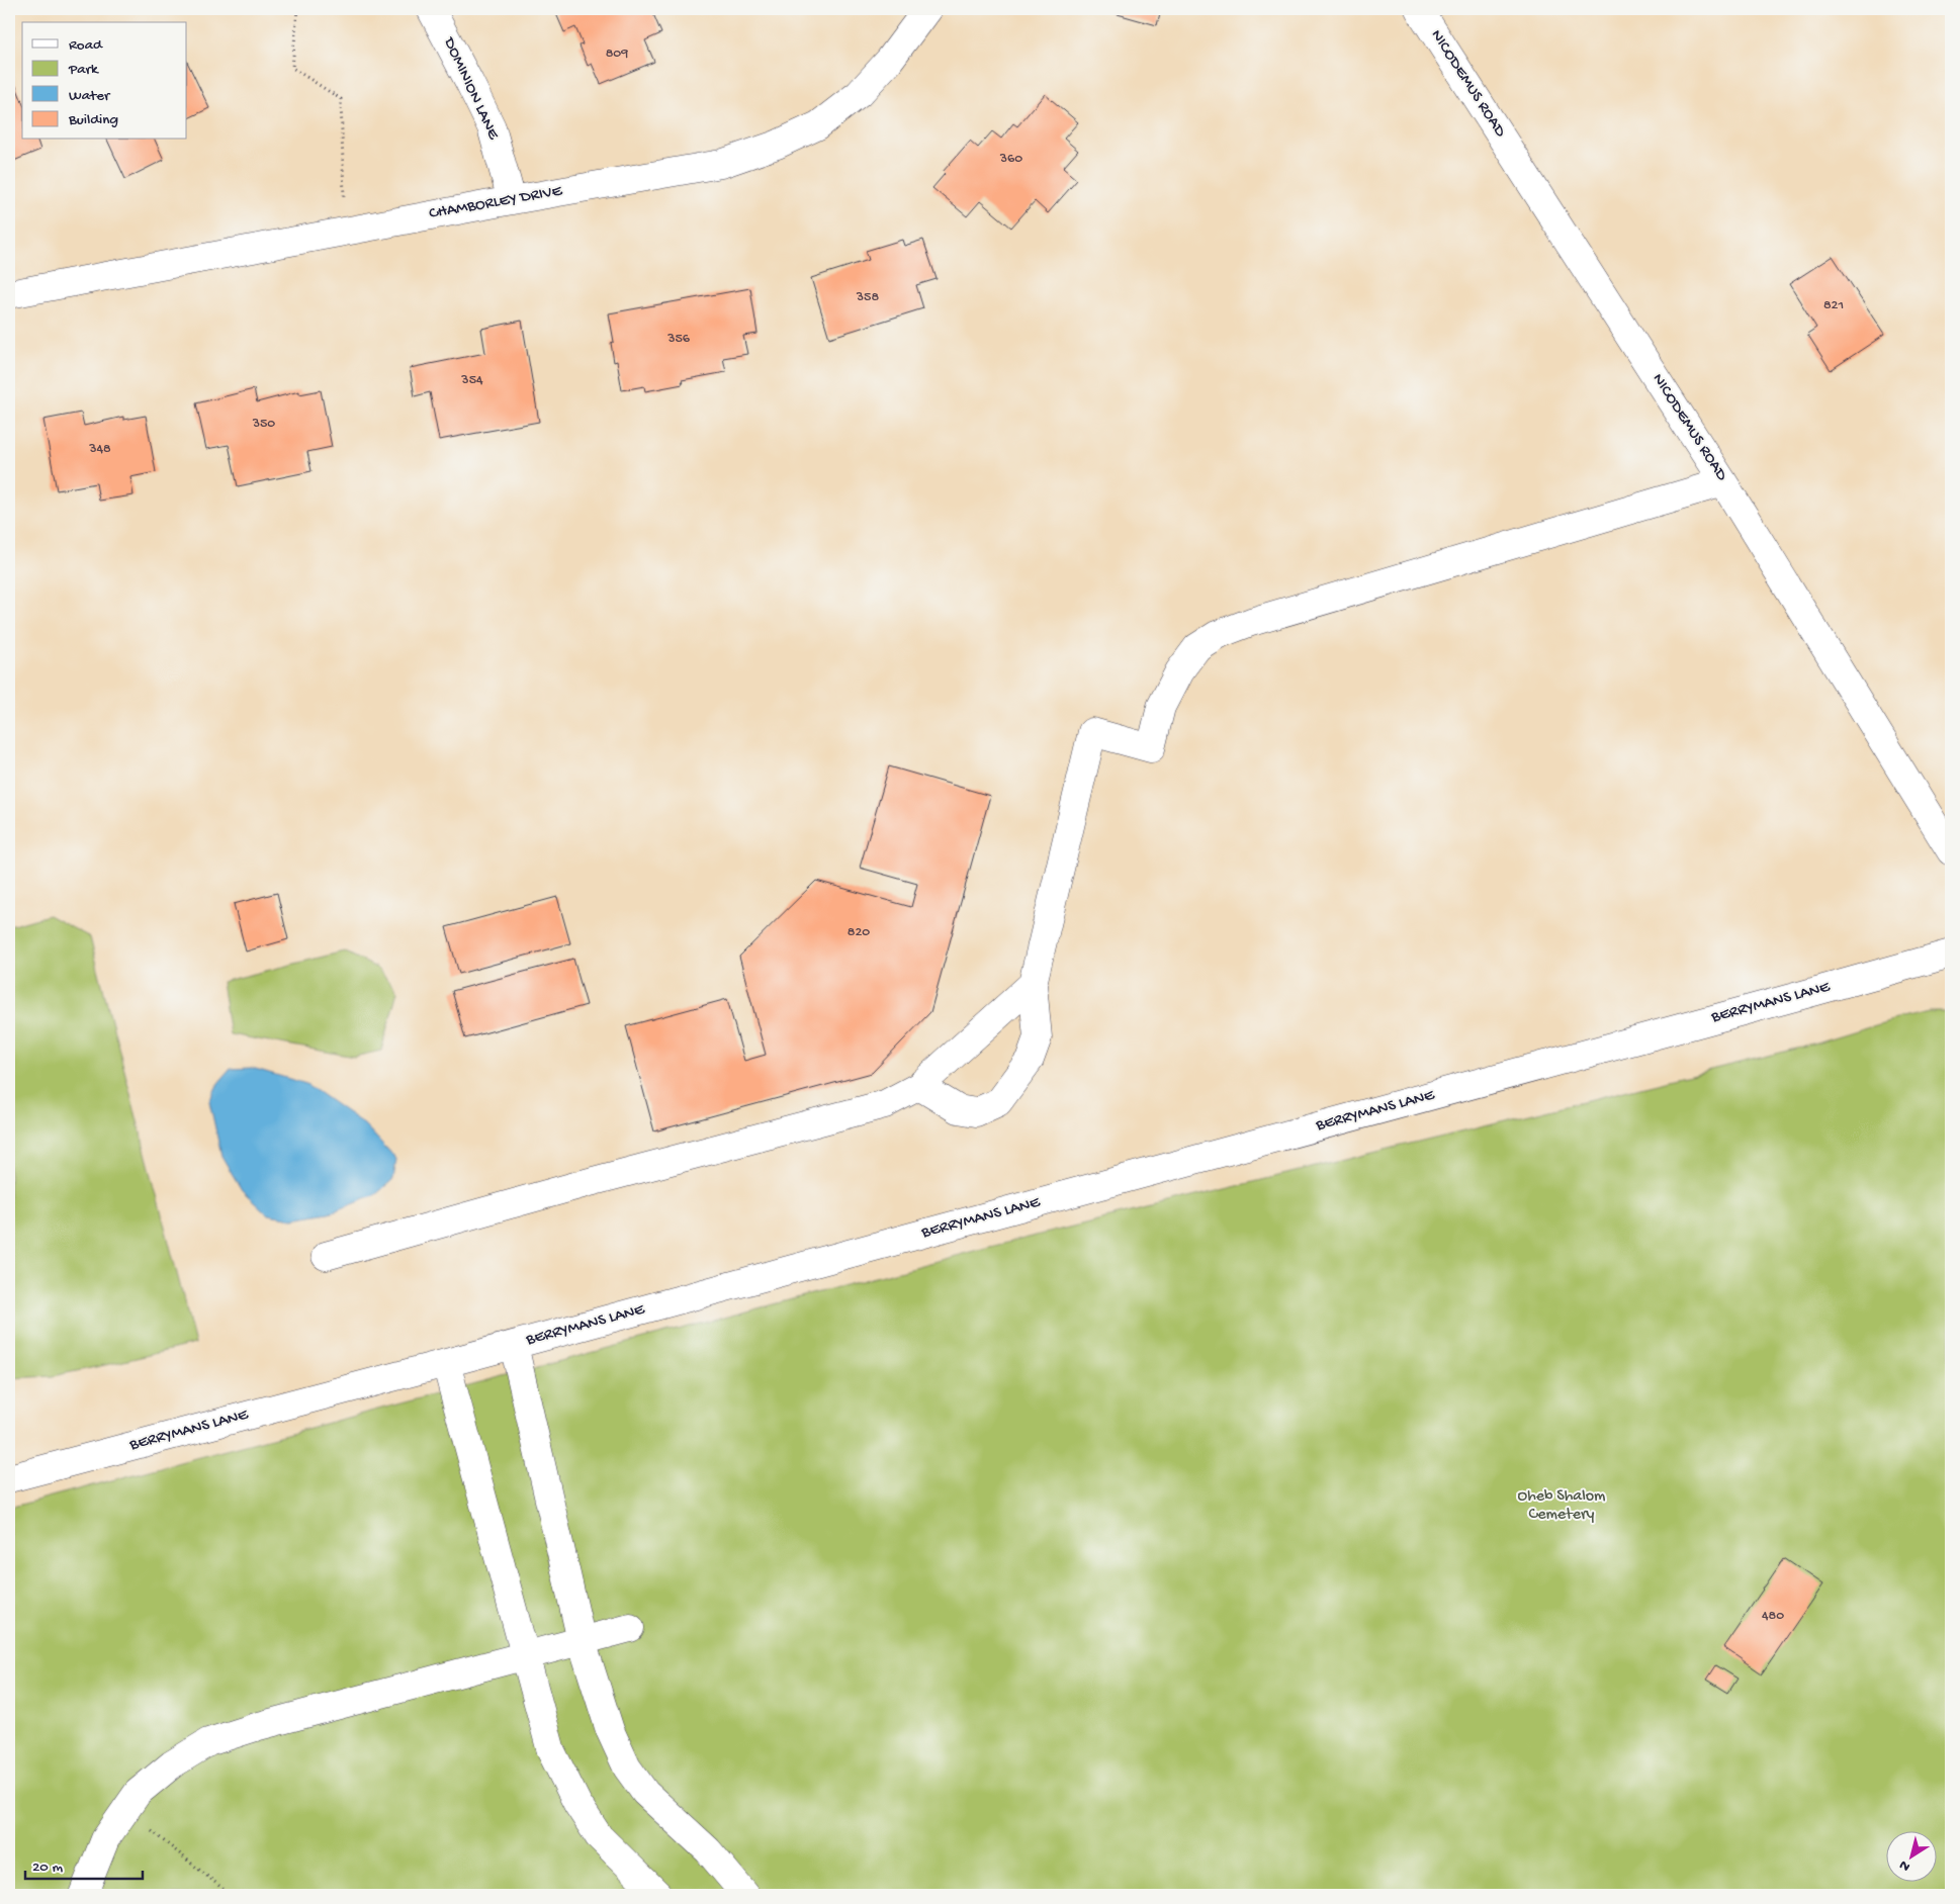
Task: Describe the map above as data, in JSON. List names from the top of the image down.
{
  "streets": {
    "street": [
      "NICODEMUS ROAD",
      "DOMINION LANE",
      "CHAMBORLEY DRIVE",
      "BERRYMANS LANE"
    ]
  },
  "crossings": [
    ["DOMINION LANE", "CHAMBORLEY DRIVE"]
  ],
  "parks": ["Oheb Shalom Cemetery"],
  "house_numbers": [
    "809",
    "360",
    "358",
    "821",
    "356",
    "354",
    "350",
    "348",
    "820",
    "480"
  ],
  "legend": [
    "Road",
    "Park",
    "Water",
    "Building"
  ],
  "scale_bar": "20 m",
  "north": "bottom left"
}
